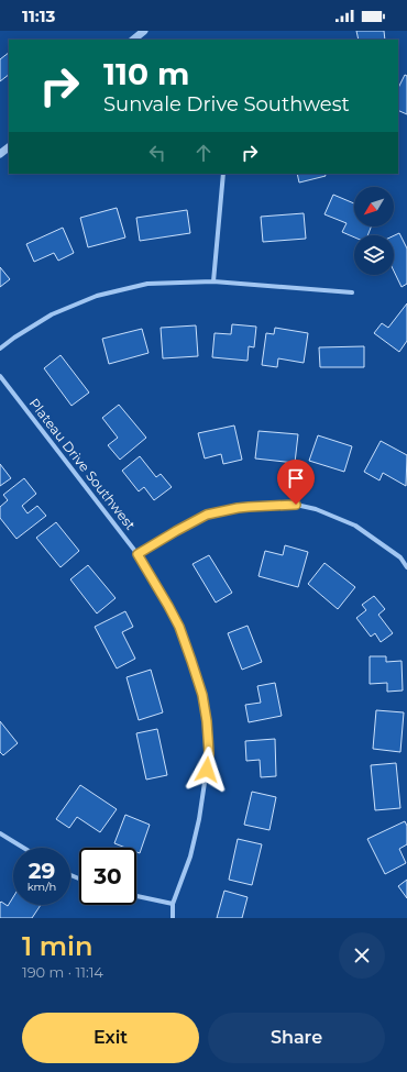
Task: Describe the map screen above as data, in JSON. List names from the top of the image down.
{
  "streets": {
    "street": ["Plateau Drive Southwest"]
  },
  "north": "bottom left",
  "page": {
    "status": "11:13",
    "turn": ["110 m", "Sunvale Drive Southwest"],
    "speed": "29 km/h",
    "limit": "30",
    "heading": ["1 min", "190 m · 11:14"],
    "buttons": ["Exit", "Share"]
  }
}
